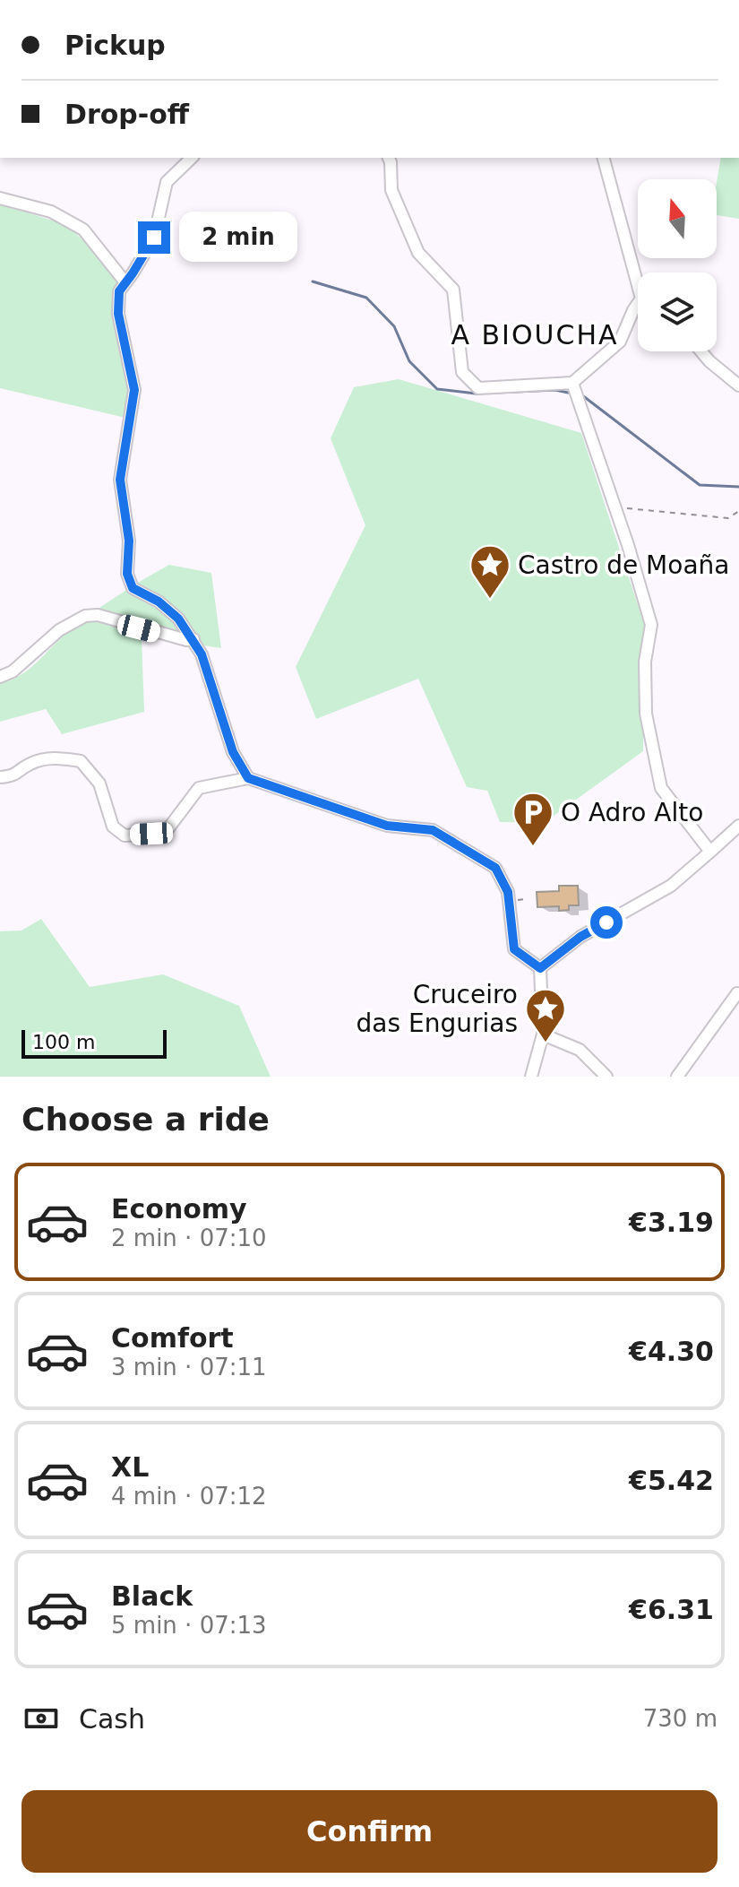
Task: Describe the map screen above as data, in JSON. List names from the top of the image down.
{
  "districts": ["A BIOUCHA"],
  "places": {
    "place": ["Castro de Moaña", "Cruceiro das Engurias"],
    "parking": ["O Adro Alto"]
  },
  "scale_bar": "100 m",
  "north": "top",
  "page": {
    "banner": ["Pickup", "Drop-off"],
    "bubble": "2 min",
    "scale": "100 m",
    "heading": "Choose a ride",
    "list": [
      {
        "name": "Economy",
        "note": "2 min · 07:10",
        "value": "€3.19"
      },
      {
        "name": "Comfort",
        "note": "3 min · 07:11",
        "value": "€4.30"
      },
      {
        "name": "XL",
        "note": "4 min · 07:12",
        "value": "€5.42"
      },
      {
        "name": "Black",
        "note": "5 min · 07:13",
        "value": "€6.31"
      }
    ],
    "pay": ["Cash", "730 m"],
    "buttons": "Confirm"
  }
}
